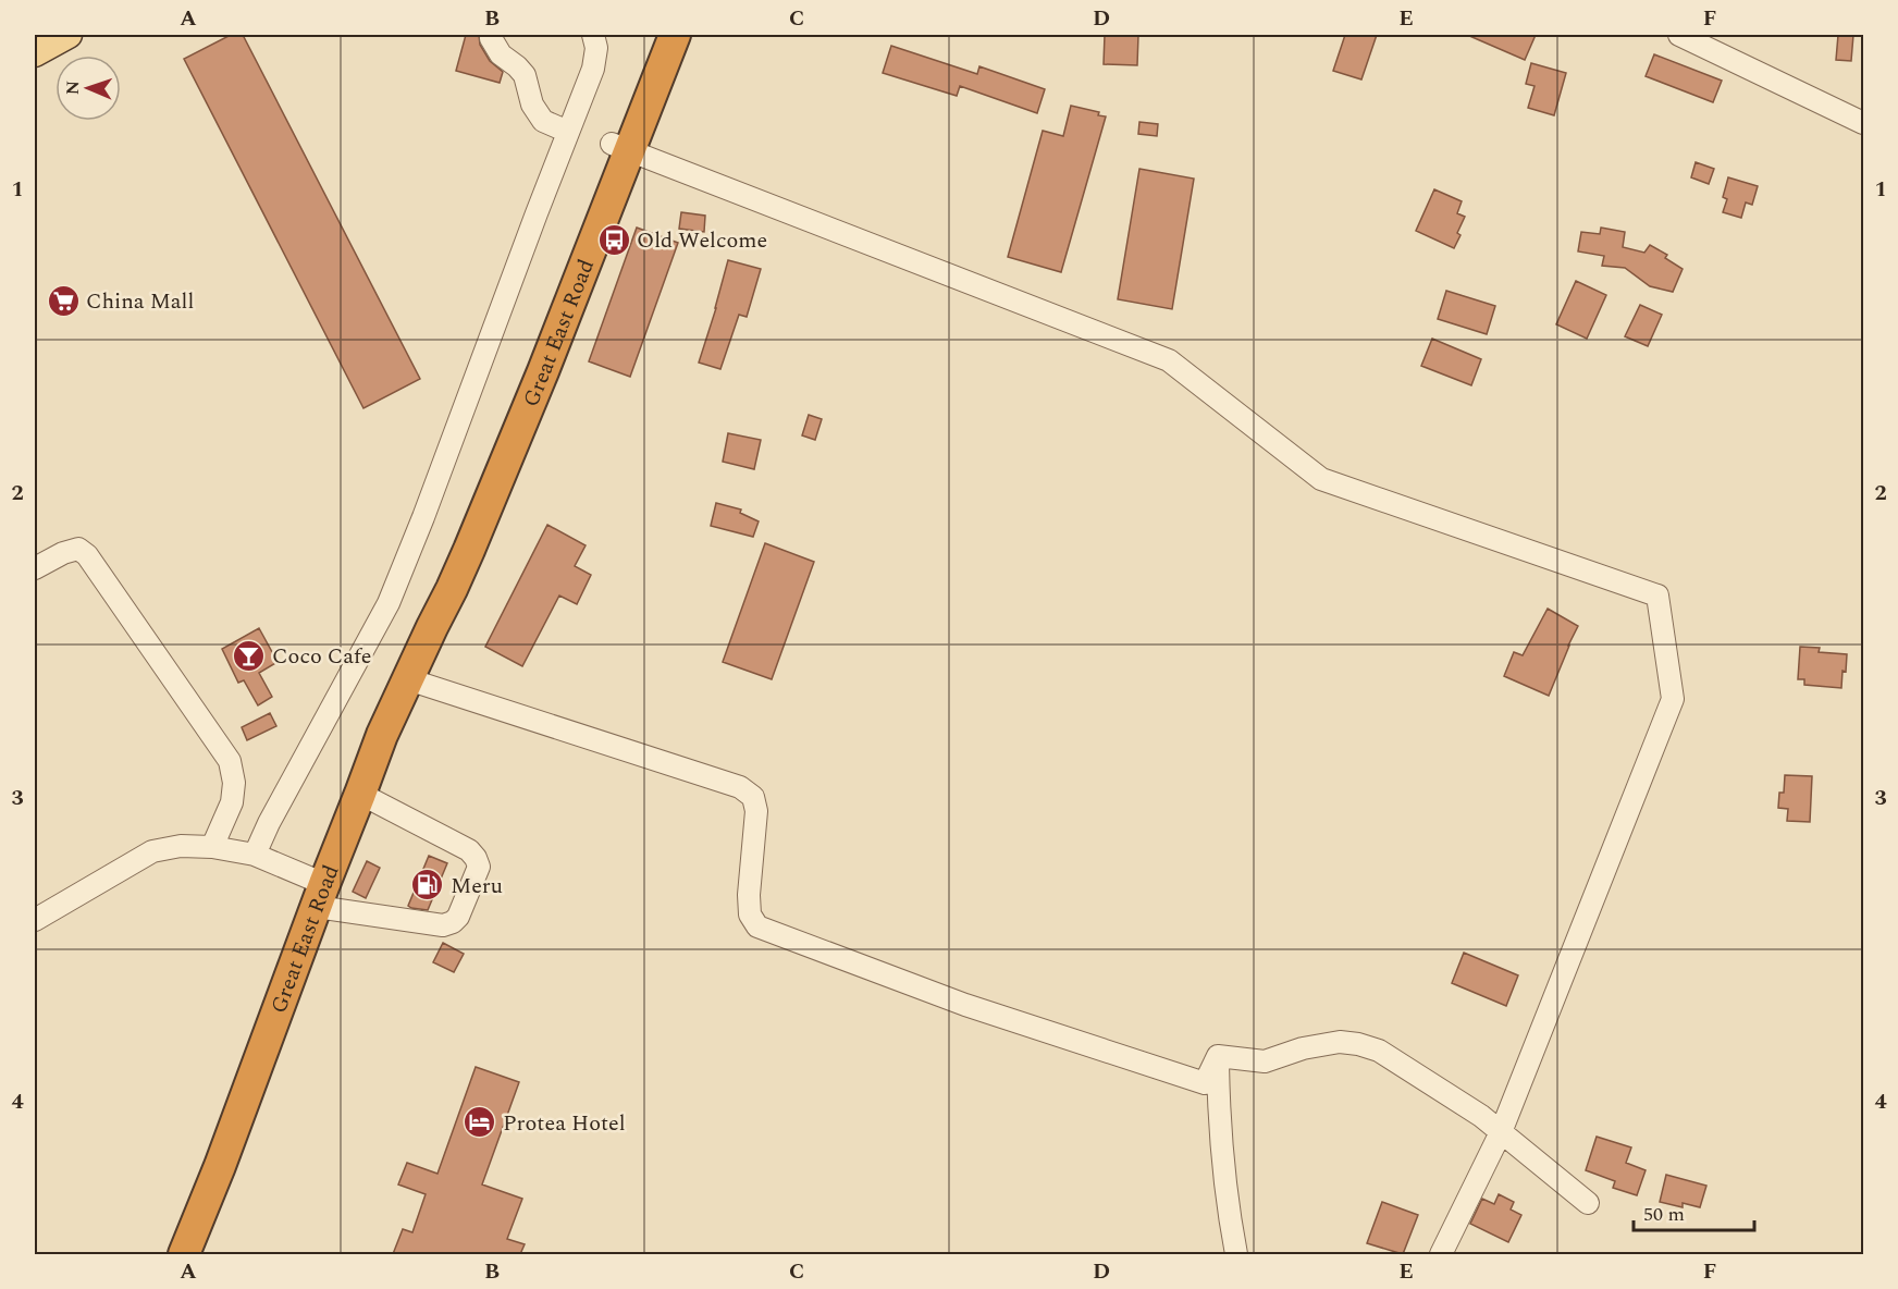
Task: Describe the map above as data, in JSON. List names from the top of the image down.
{
  "streets": {
    "highway": ["Great East Road"]
  },
  "places": {
    "bus stop": ["Old Welcome"],
    "supermarket": ["China Mall"],
    "bar": ["Coco Cafe"],
    "fuel station": ["Meru"],
    "hotel": ["Protea Hotel"]
  },
  "scale_bar": "50 m",
  "north": "left",
  "grid": {
    "columns": [
      "A",
      "B",
      "C",
      "D",
      "E",
      "F"
    ],
    "rows": [
      "1",
      "2",
      "3",
      "4"
    ]
  }
}
